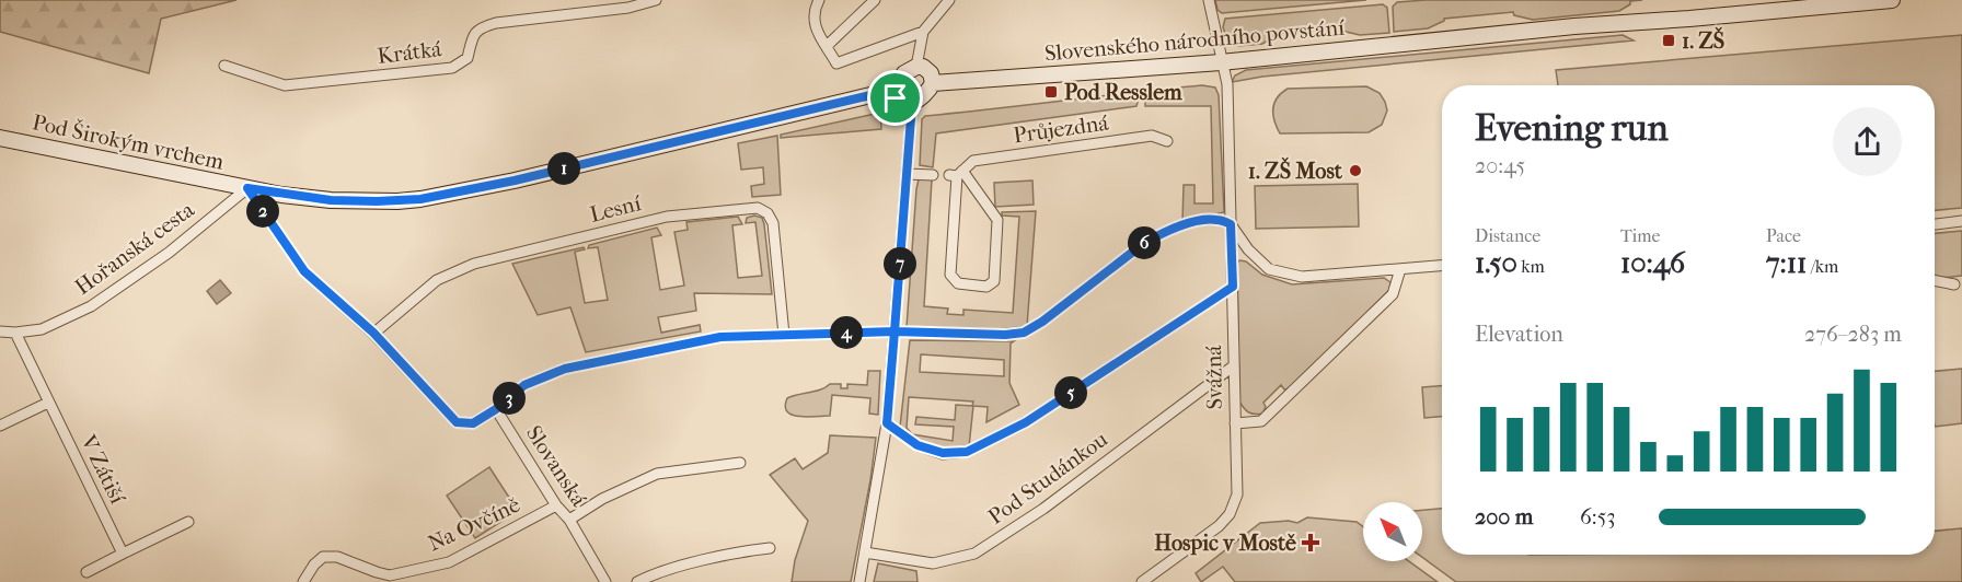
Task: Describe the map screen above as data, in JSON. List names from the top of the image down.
{
  "streets": {
    "street": [
      "Slovenského národního povstání",
      "Krátká",
      "Průjezdná",
      "Pod Širokým vrchem",
      "Lesní",
      "Hořanská cesta",
      "Svážná",
      "Slovanská",
      "V Zátiší",
      "Pod Studánkou",
      "Na Ovčíně"
    ]
  },
  "crossings": [
    ["Slovenského národního povstání", "Svážná"],
    ["Pod Širokým vrchem", "Hořanská cesta"],
    ["Hořanská cesta", "V Zátiší"],
    ["Svážná", "Pod Studánkou"],
    ["Slovanská", "Na Ovčíně"]
  ],
  "places": {
    "transit": ["1. ZŠ", "Pod Resslem"],
    "other": ["1. ZŠ Most"],
    "health": ["Hospic v Mostě"]
  },
  "north": "top left",
  "page": {
    "heading": ["Evening run", "20:45"],
    "pins": [
      "1",
      "2",
      "6",
      "7",
      "4",
      "5",
      "3"
    ],
    "stats": [
      ["Distance", "1.50 km"],
      ["Time", "10:46"],
      ["Pace", "7:11 /km"]
    ],
    "chart": ["Elevation", "276–283 m"],
    "list": [
      {
        "name": "200 m",
        "note": "6:53"
      }
    ]
  }
}
